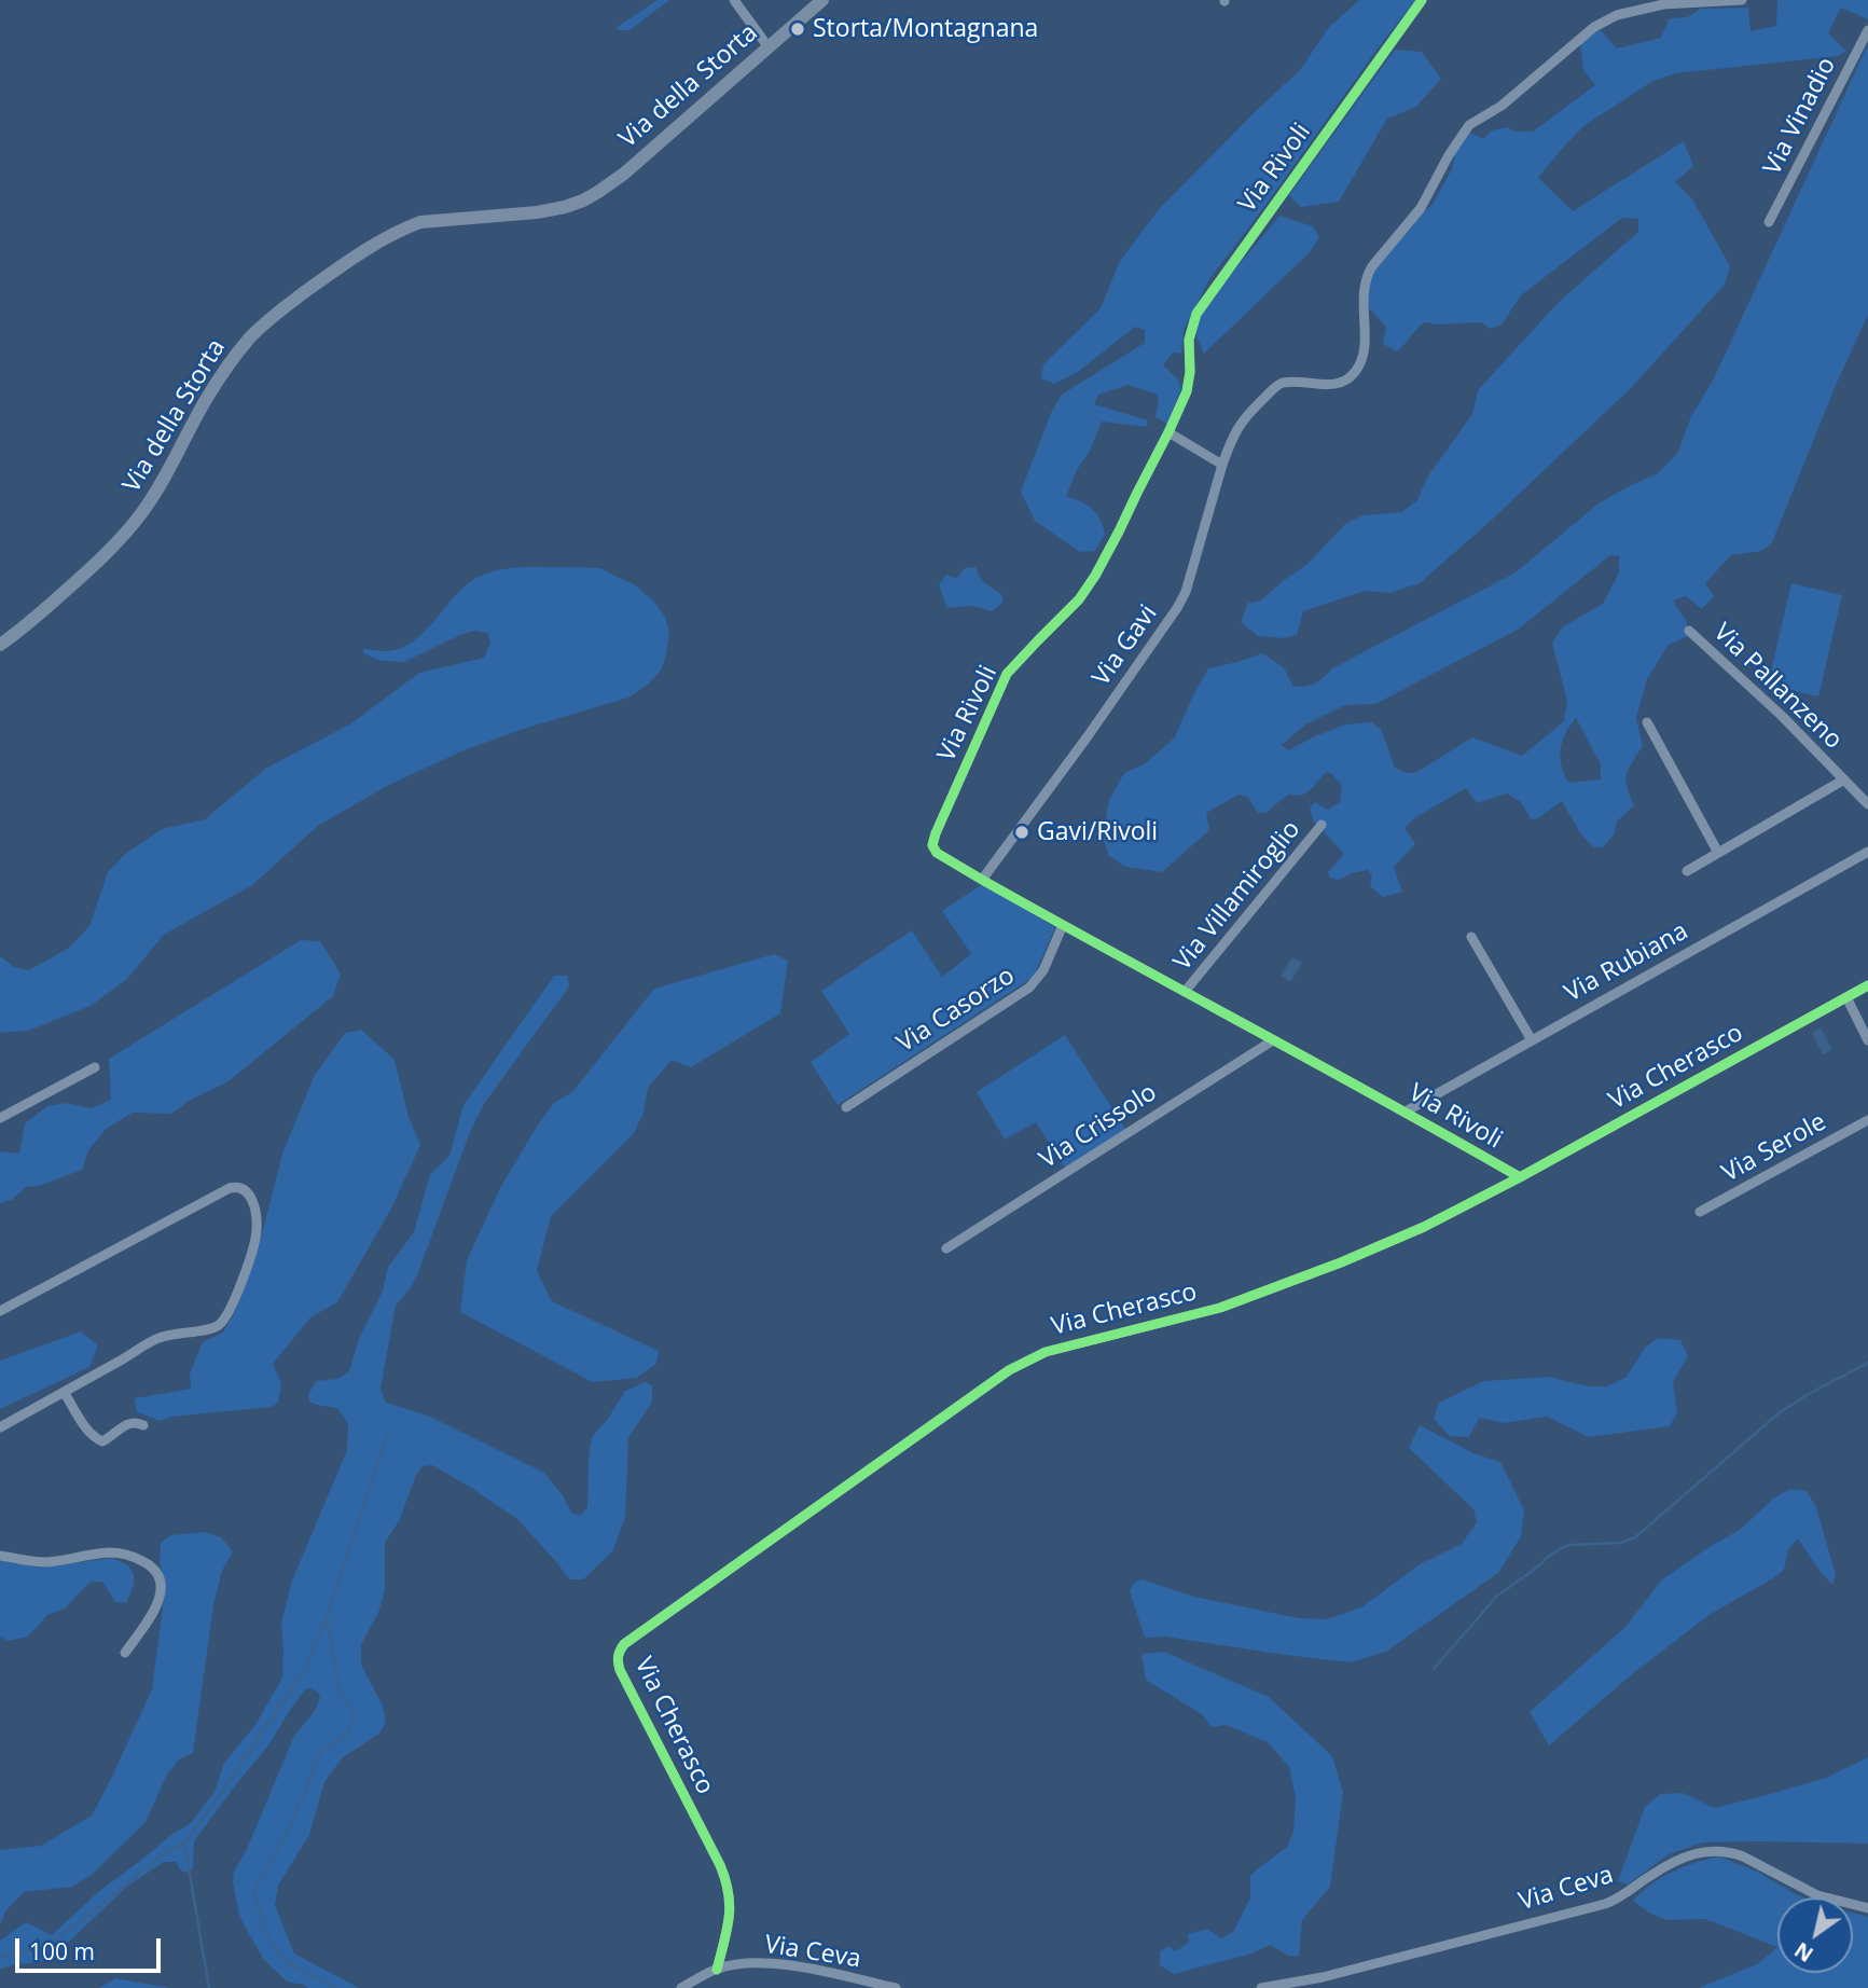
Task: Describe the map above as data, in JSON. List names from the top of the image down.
{
  "streets": {
    "main road": ["Via della Storta"],
    "street": [
      "Via Vinadio",
      "Via Rivoli",
      "Via Gavi",
      "Via Pallanzeno",
      "Via Villamiroglio",
      "Via Rubiana",
      "Via Casorzo",
      "Via Cherasco",
      "Via Crissolo",
      "Via Serole",
      "Via Ceva"
    ]
  },
  "crossings": [
    ["Via Rivoli", "Via Gavi"],
    ["Via Rivoli", "Via Villamiroglio"],
    ["Via Rivoli", "Via Rubiana"],
    ["Via Rivoli", "Via Casorzo"],
    ["Via Rivoli", "Via Cherasco"],
    ["Via Rivoli", "Via Crissolo"],
    ["Via Cherasco", "Via Ceva"]
  ],
  "places": ["Storta/Montagnana", "Gavi/Rivoli"],
  "scale_bar": "100 m",
  "north": "bottom left"
}
